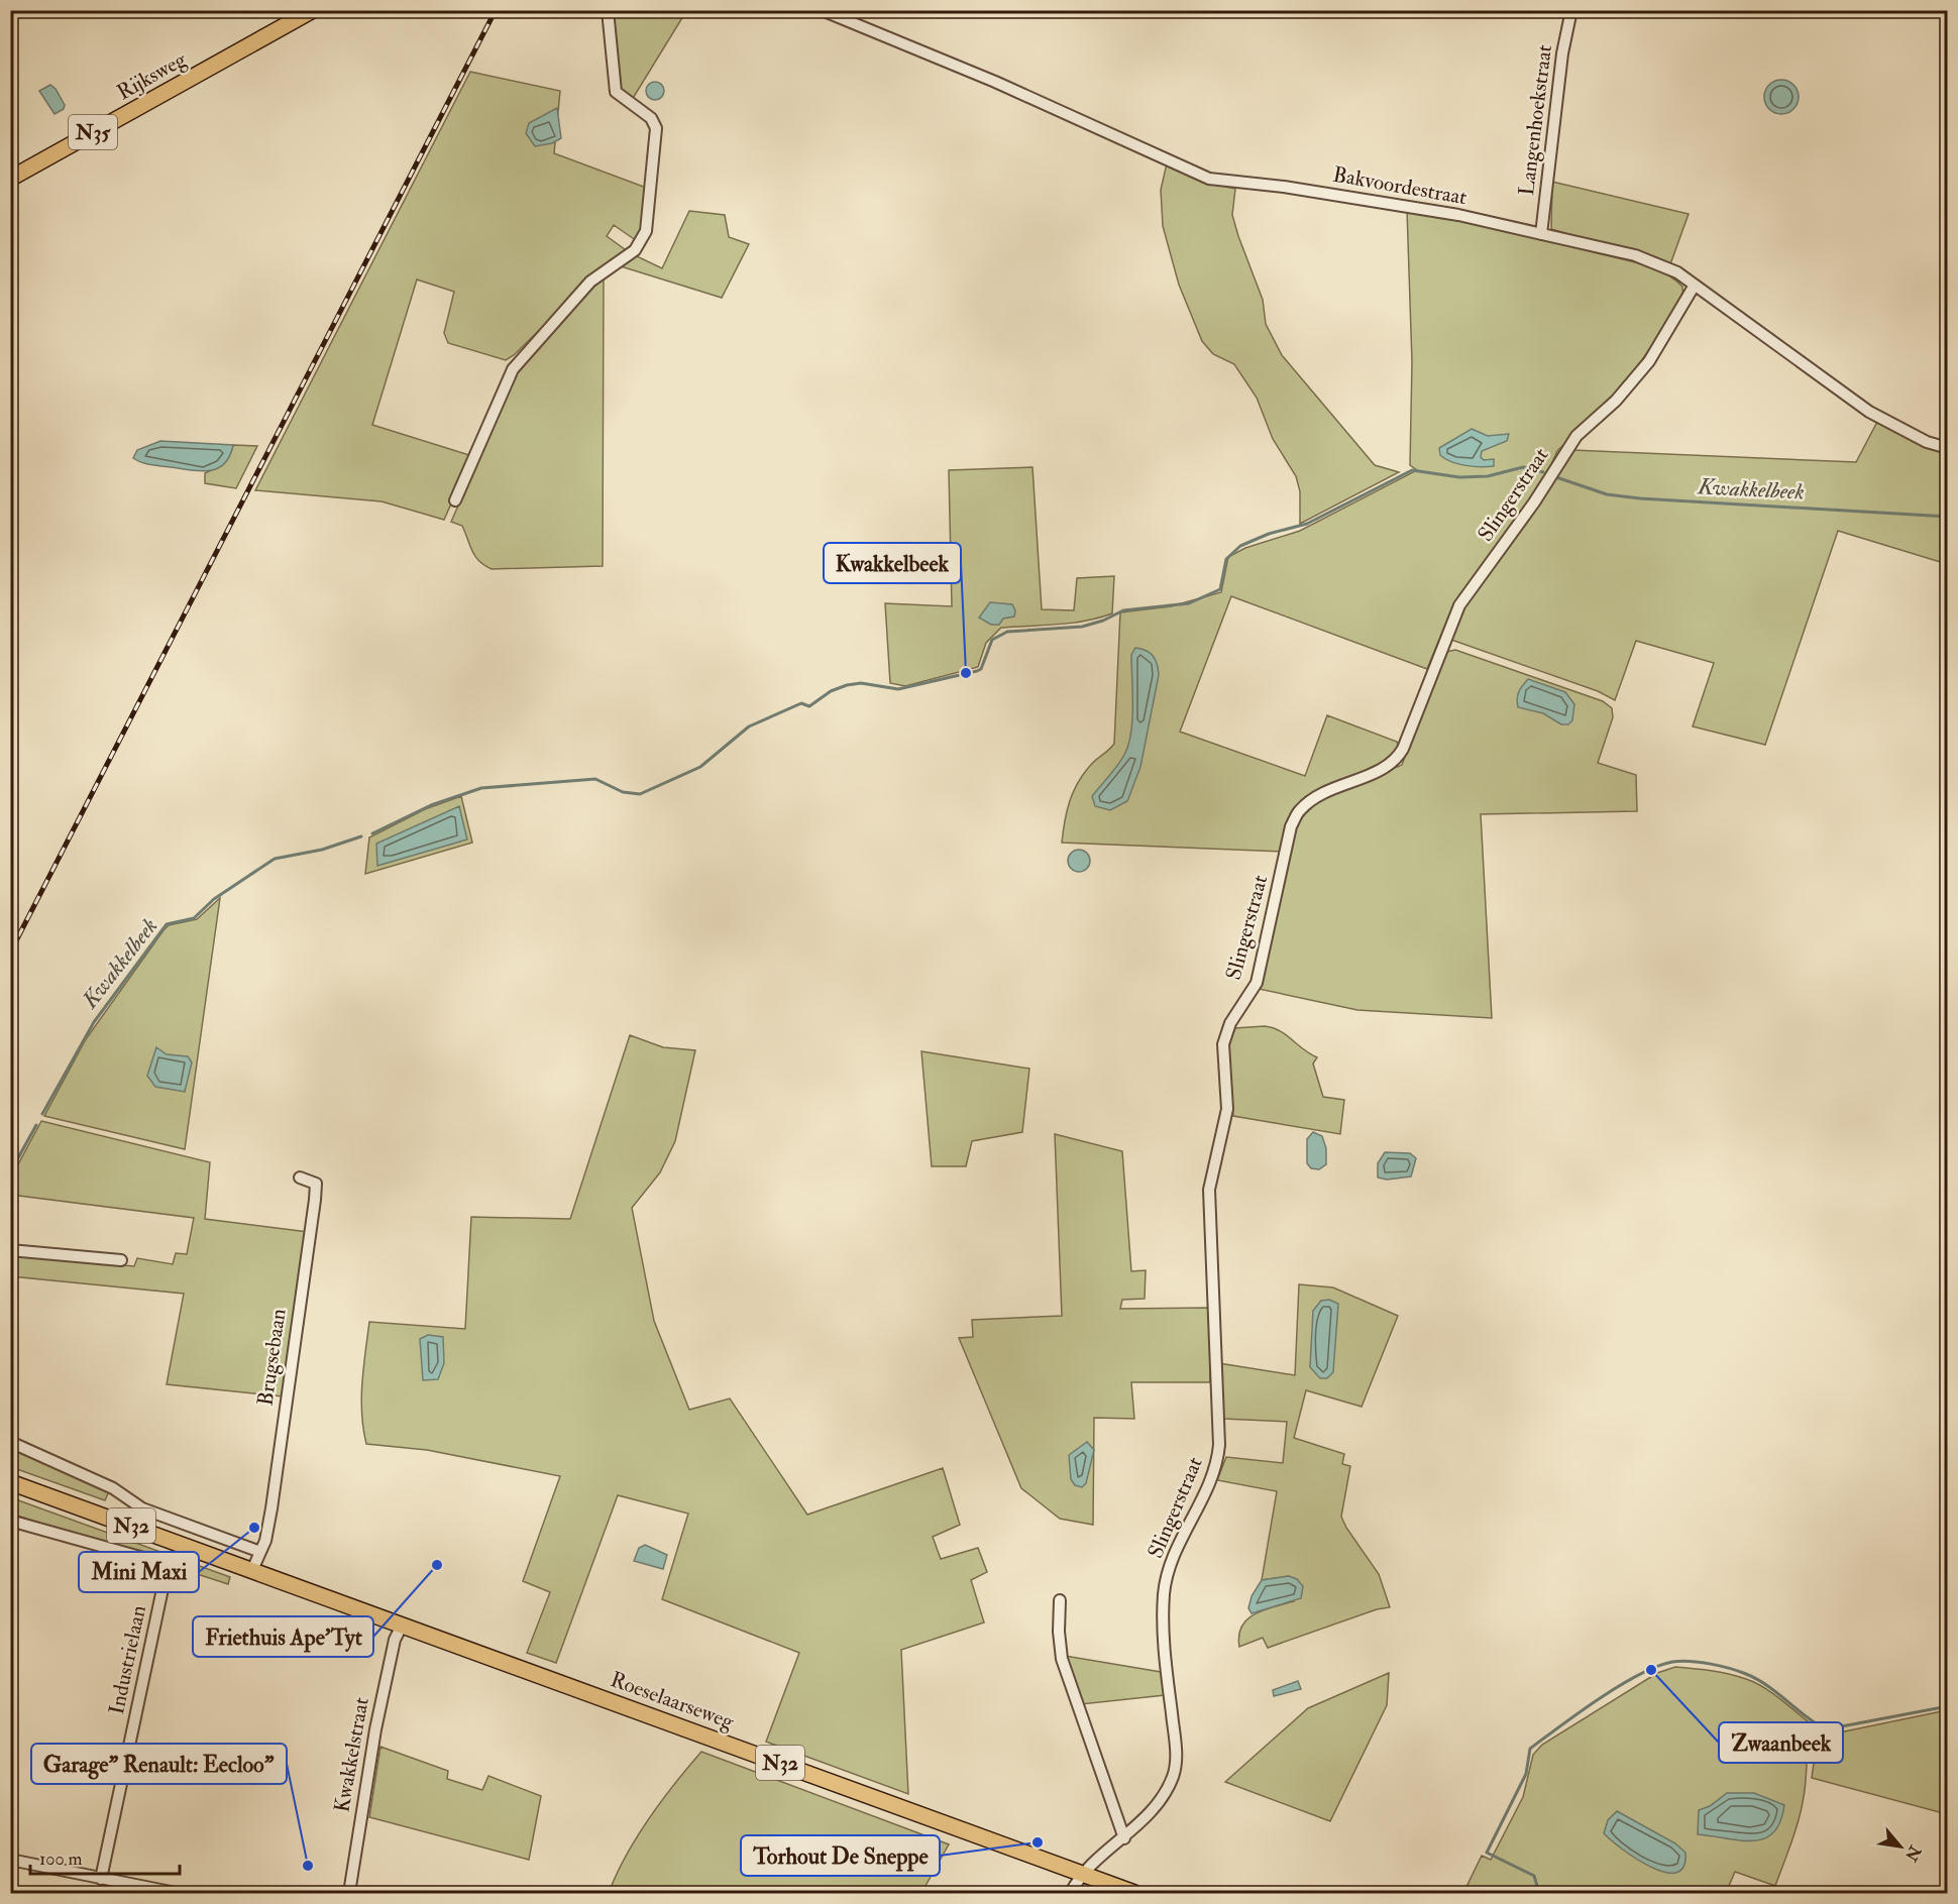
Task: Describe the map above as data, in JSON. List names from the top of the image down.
{
  "streets": {
    "main road": [
      "Rijksweg",
      "N35",
      "N32",
      "Roeselaarseweg"
    ],
    "street": [
      "Langenhoekstraat",
      "Bakvoordestraat",
      "Slingerstraat",
      "Brugsebaan",
      "Industrielaan",
      "Kwakkelstraat"
    ]
  },
  "crossings": [
    ["Langenhoekstraat", "Bakvoordestraat"],
    ["Bakvoordestraat", "Slingerstraat"],
    ["Slingerstraat", "Roeselaarseweg"],
    ["Brugsebaan", "N32"],
    ["Brugsebaan", "Roeselaarseweg"],
    ["N32", "Roeselaarseweg"],
    ["Roeselaarseweg", "Kwakkelstraat"]
  ],
  "water": ["Kwakkelbeek"],
  "places": [
    "Kwakkelbeek",
    "Mini Maxi",
    "Friethuis Ape'Tyt",
    "Zwaanbeek",
    "Torhout De Sneppe",
    "Garage\" Renault: Eecloo\""
  ],
  "scale_bar": "100 m",
  "north": "bottom right"
}
